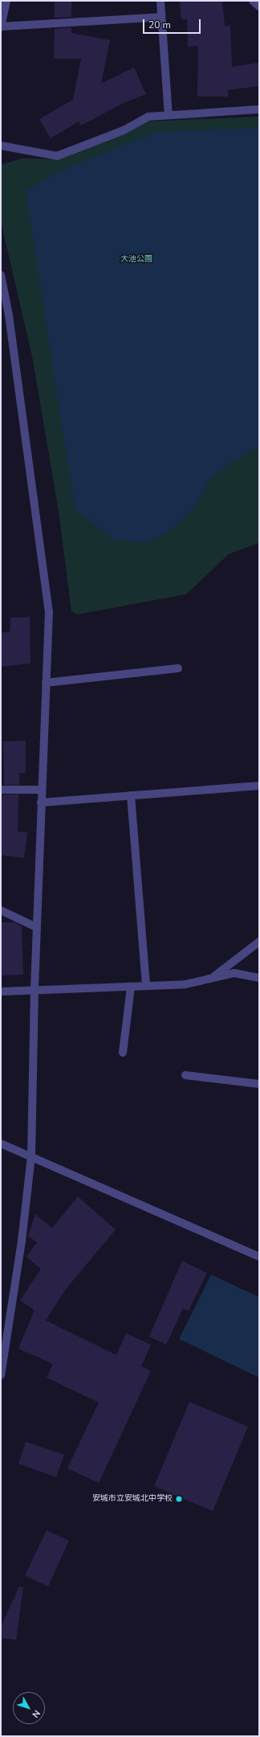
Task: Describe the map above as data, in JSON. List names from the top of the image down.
{
  "parks": ["大池公園"],
  "places": ["安城市立安城北中学校"],
  "scale_bar": "20 m",
  "north": "bottom right"
}
